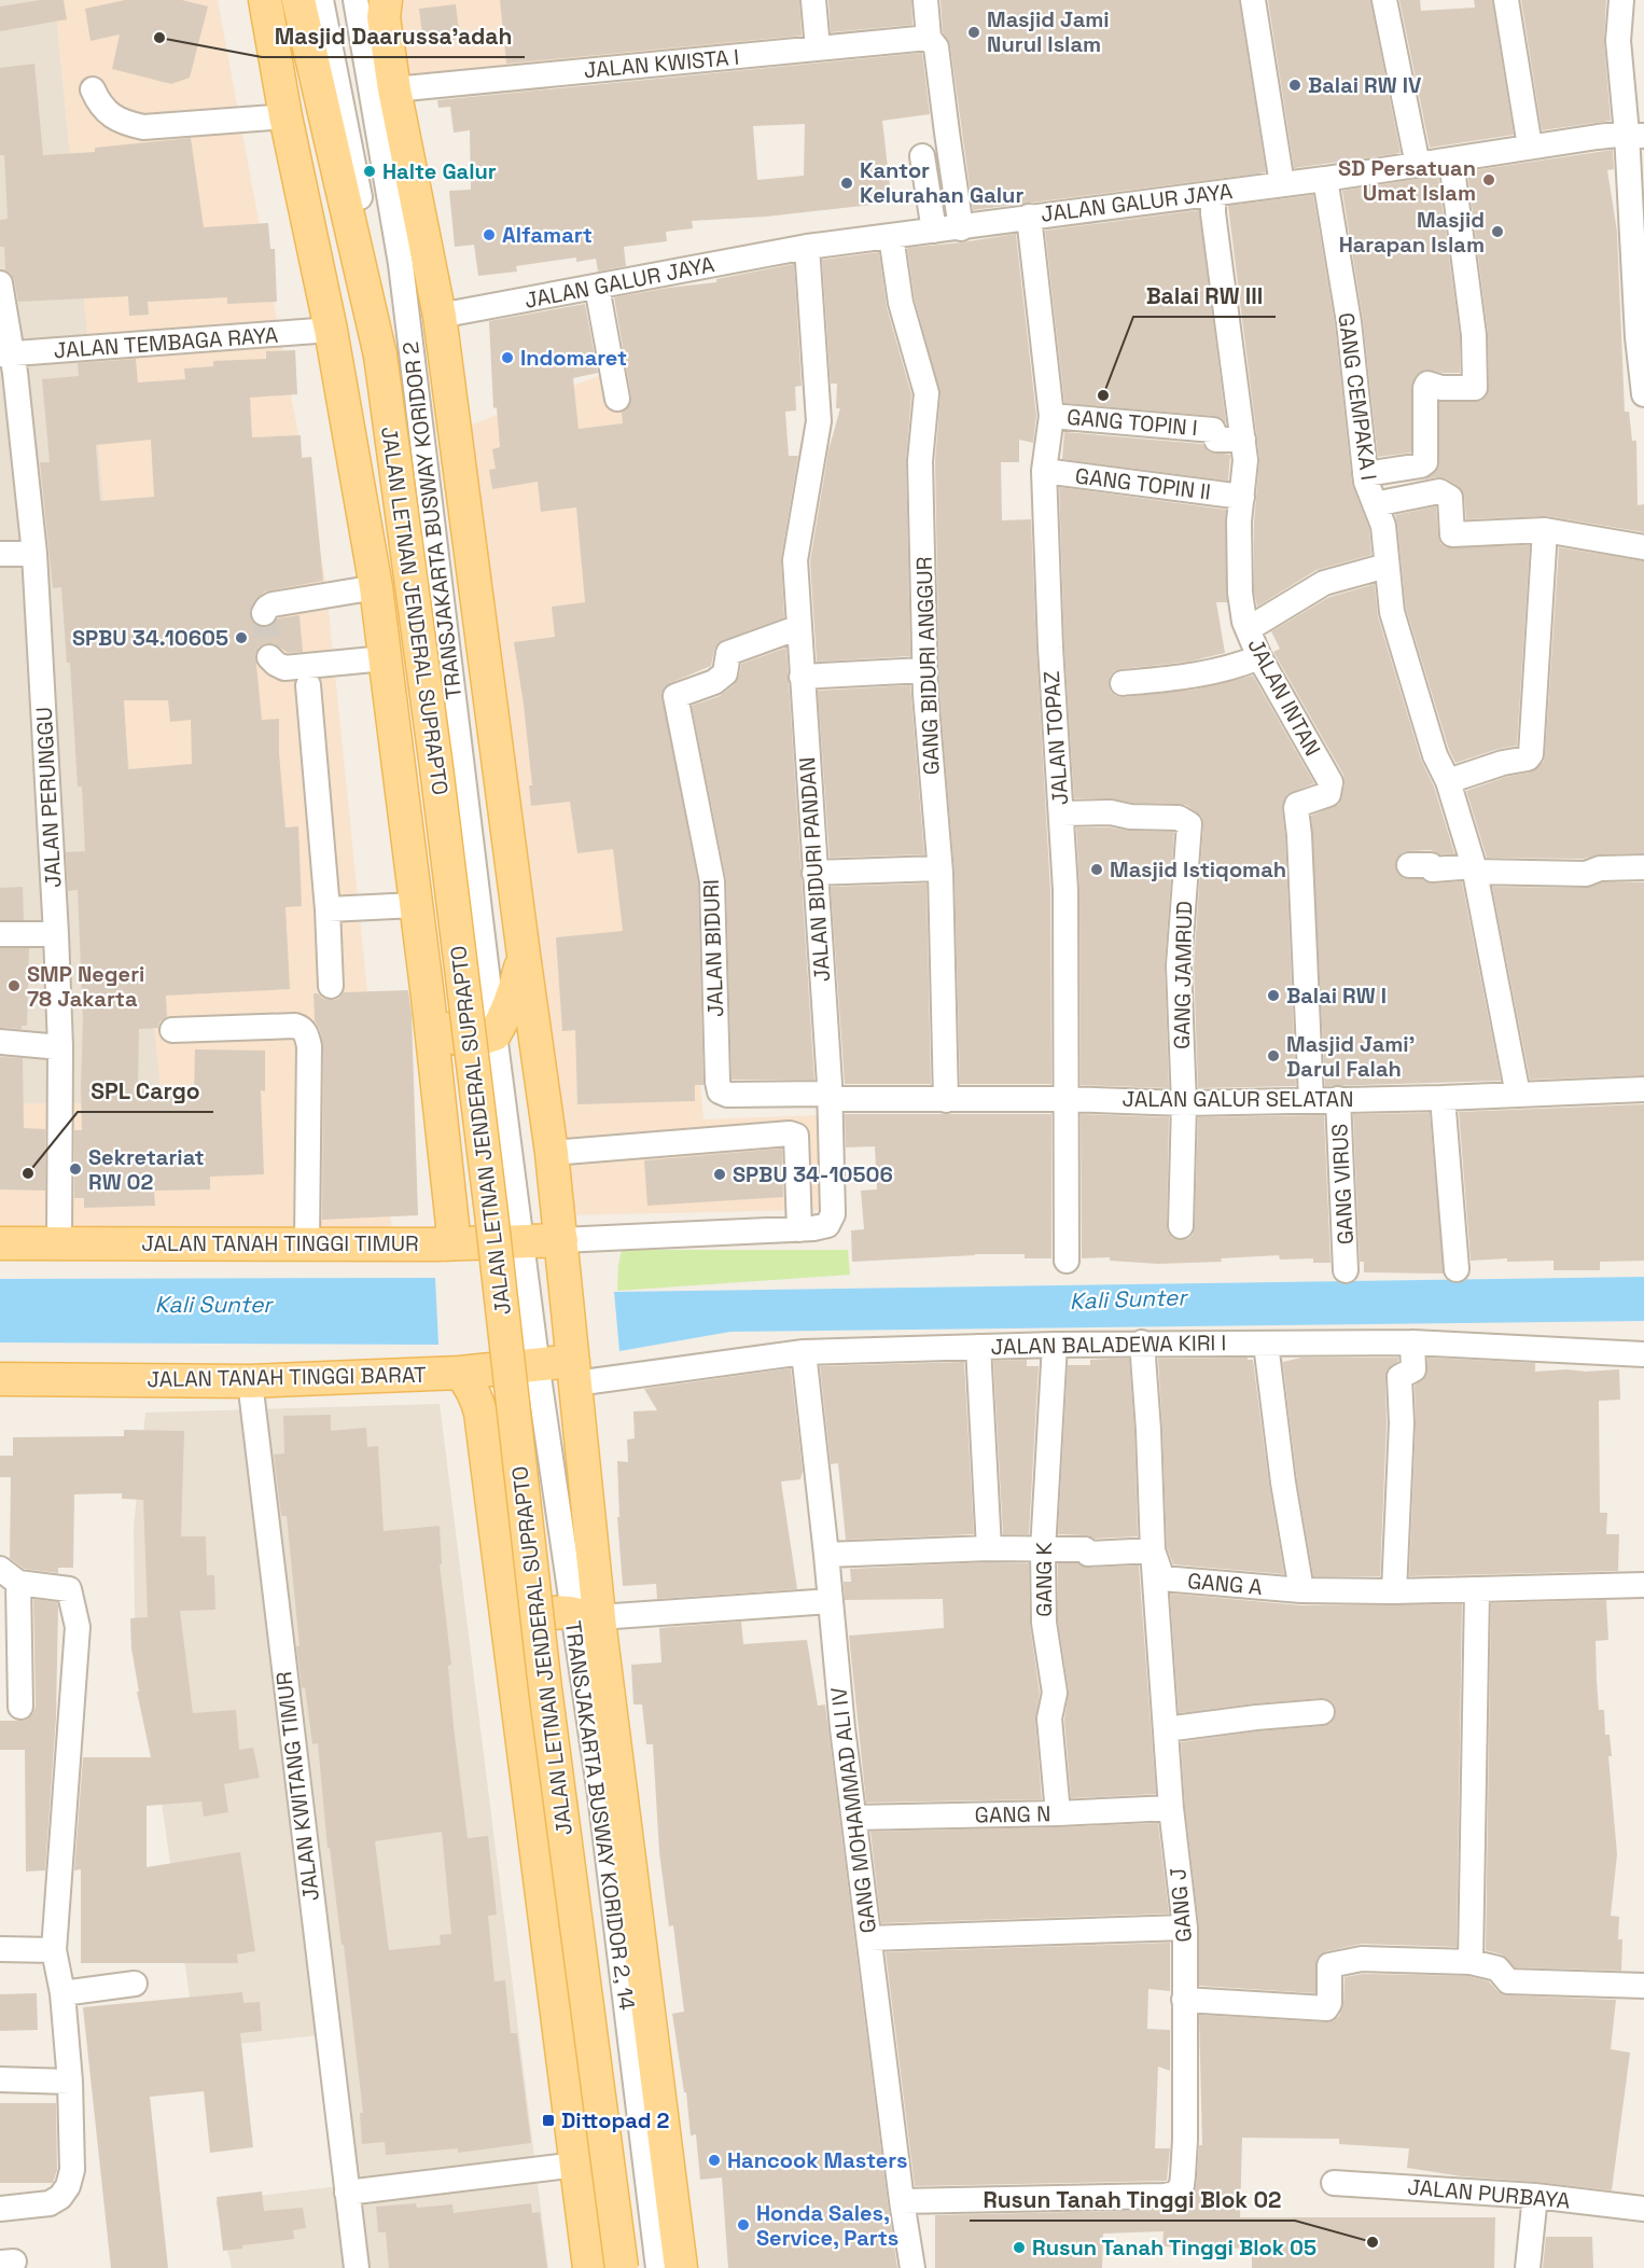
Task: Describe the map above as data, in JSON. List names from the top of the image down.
{
  "streets": {
    "main road": ["JALAN LETNAN JENDERAL SUPRAPTO", "JALAN TANAH TINGGI TIMUR", "JALAN TANAH TINGGI BARAT"],
    "street": [
      "JALAN KWISTA I",
      "JALAN GALUR JAYA",
      "JALAN TEMBAGA RAYA",
      "GANG CEMPAKA I",
      "GANG TOPIN I",
      "GANG TOPIN II",
      "TRANSJAKARTA BUSWAY KORIDOR 2",
      "GANG BIDURI ANGGUR",
      "JALAN INTAN",
      "JALAN TOPAZ",
      "JALAN PERUNGGU",
      "JALAN BIDURI PANDAN",
      "JALAN BIDURI",
      "GANG JAMRUD",
      "JALAN GALUR SELATAN",
      "GANG VIRUS",
      "JALAN BALADEWA KIRI I",
      "GANG K",
      "GANG A",
      "JALAN KWITANG TIMUR",
      "GANG MOHAMMAD ALI IV",
      "GANG N",
      "TRANSJAKARTA BUSWAY KORIDOR 2, 14",
      "GANG J",
      "JALAN PURBAYA"
    ]
  },
  "crossings": [
    ["JALAN GALUR JAYA", "GANG CEMPAKA I"],
    ["JALAN GALUR JAYA", "GANG BIDURI ANGGUR"],
    ["JALAN GALUR JAYA", "JALAN INTAN"],
    ["JALAN GALUR JAYA", "JALAN TOPAZ"],
    ["JALAN GALUR JAYA", "JALAN BIDURI PANDAN"],
    ["JALAN TEMBAGA RAYA", "JALAN LETNAN JENDERAL SUPRAPTO"],
    ["JALAN TEMBAGA RAYA", "JALAN PERUNGGU"],
    ["GANG CEMPAKA I", "JALAN GALUR SELATAN"],
    ["GANG TOPIN I", "JALAN INTAN"],
    ["GANG TOPIN I", "JALAN TOPAZ"],
    ["GANG TOPIN II", "JALAN INTAN"],
    ["GANG TOPIN II", "JALAN TOPAZ"],
    ["TRANSJAKARTA BUSWAY KORIDOR 2", "JALAN LETNAN JENDERAL SUPRAPTO"],
    ["TRANSJAKARTA BUSWAY KORIDOR 2", "JALAN TANAH TINGGI TIMUR"],
    ["TRANSJAKARTA BUSWAY KORIDOR 2", "TRANSJAKARTA BUSWAY KORIDOR 2, 14"],
    ["JALAN LETNAN JENDERAL SUPRAPTO", "JALAN TANAH TINGGI TIMUR"],
    ["JALAN LETNAN JENDERAL SUPRAPTO", "JALAN TANAH TINGGI BARAT"],
    ["GANG BIDURI ANGGUR", "JALAN GALUR SELATAN"],
    ["JALAN INTAN", "JALAN GALUR SELATAN"],
    ["JALAN TOPAZ", "GANG JAMRUD"],
    ["JALAN TOPAZ", "JALAN GALUR SELATAN"],
    ["JALAN PERUNGGU", "JALAN TANAH TINGGI TIMUR"],
    ["JALAN BIDURI PANDAN", "JALAN BIDURI"],
    ["JALAN BIDURI PANDAN", "JALAN GALUR SELATAN"],
    ["JALAN BIDURI PANDAN", "JALAN TANAH TINGGI TIMUR"],
    ["JALAN BIDURI", "JALAN GALUR SELATAN"],
    ["GANG JAMRUD", "JALAN GALUR SELATAN"],
    ["JALAN GALUR SELATAN", "GANG VIRUS"],
    ["JALAN TANAH TINGGI TIMUR", "TRANSJAKARTA BUSWAY KORIDOR 2, 14"],
    ["JALAN BALADEWA KIRI I", "JALAN TANAH TINGGI BARAT"],
    ["JALAN BALADEWA KIRI I", "GANG K"],
    ["JALAN BALADEWA KIRI I", "GANG MOHAMMAD ALI IV"],
    ["JALAN BALADEWA KIRI I", "GANG J"],
    ["JALAN TANAH TINGGI BARAT", "JALAN KWITANG TIMUR"],
    ["JALAN TANAH TINGGI BARAT", "TRANSJAKARTA BUSWAY KORIDOR 2, 14"],
    ["GANG K", "GANG N"],
    ["GANG A", "GANG J"],
    ["GANG MOHAMMAD ALI IV", "GANG N"],
    ["GANG MOHAMMAD ALI IV", "GANG J"],
    ["GANG N", "GANG J"]
  ],
  "water": ["Kali Sunter"],
  "places": {
    "other": [
      "Masjid Jami Nurul Islam",
      "Masjid Daarussa'adah",
      "Balai RW IV",
      "Halte Galur",
      "SD Persatuan Umat Islam",
      "Kantor Kelurahan Galur",
      "Masjid Harapan Islam",
      "Alfamart",
      "Indomaret",
      "Balai RW III",
      "SPBU 34.10605",
      "Masjid Istiqomah",
      "SMP Negeri 78 Jakarta",
      "Balai RW I",
      "Masjid Jami' Darul Falah",
      "Sekretariat RW 02",
      "SPL Cargo",
      "SPBU 34-10506",
      "Hancook Masters",
      "Honda Sales, Service, Parts",
      "Rusun Tanah Tinggi Blok 02",
      "Rusun Tanah Tinggi Blok 05"
    ],
    "transit": ["Dittopad 2"]
  }
}
